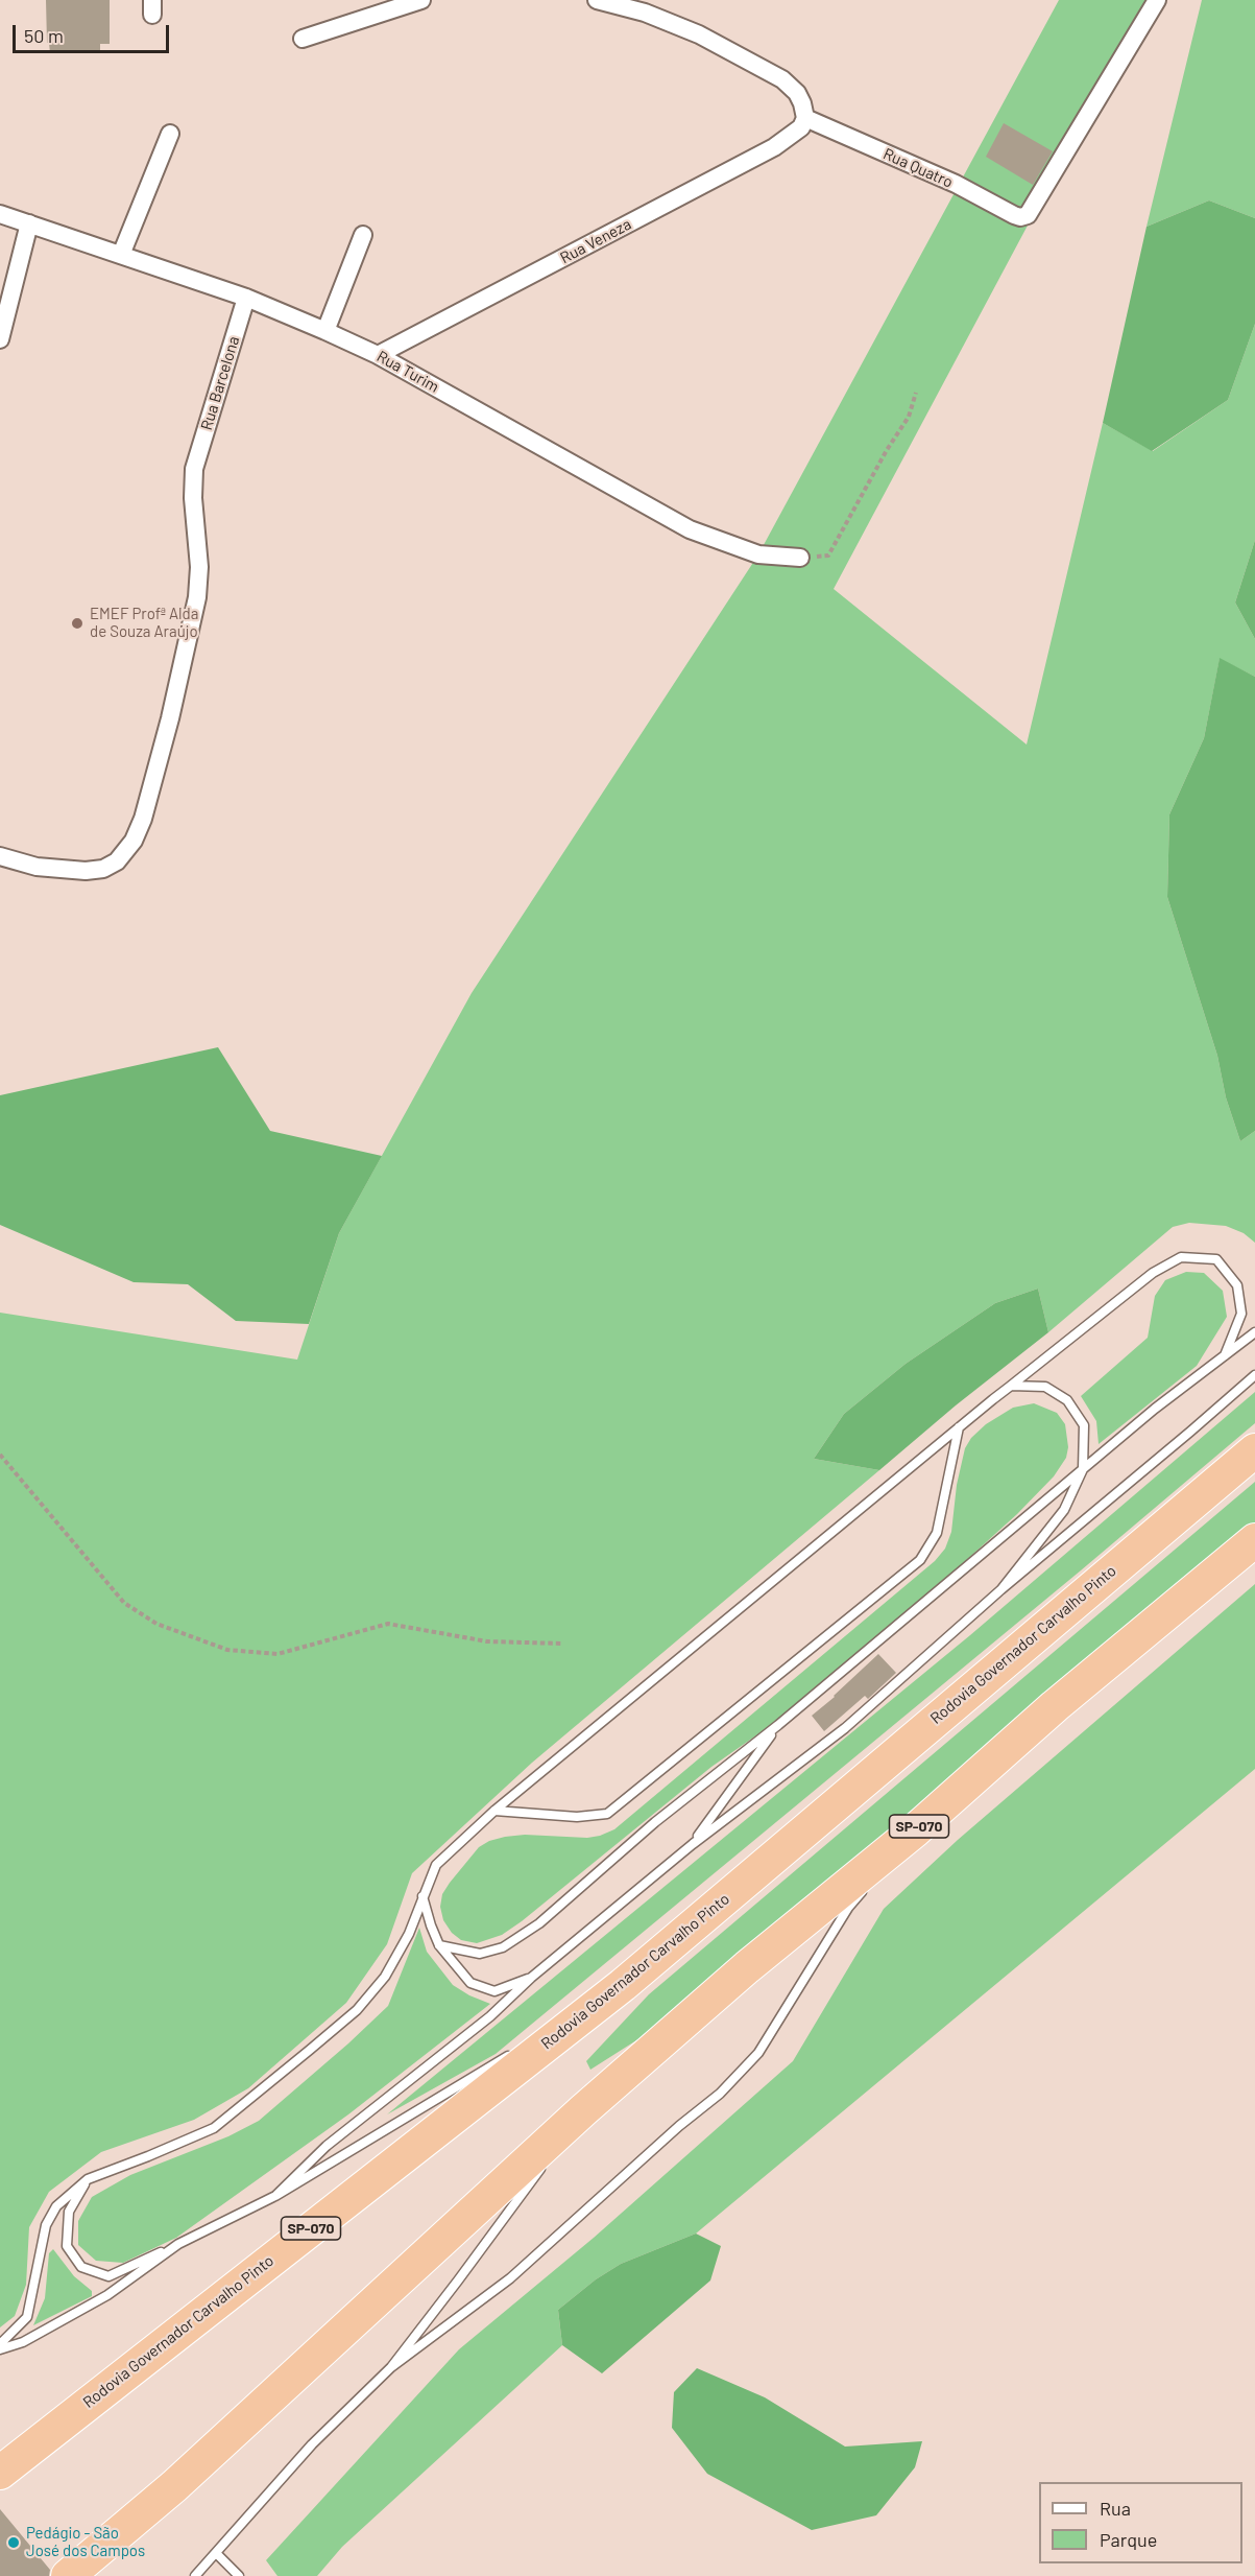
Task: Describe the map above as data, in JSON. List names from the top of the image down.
{
  "streets": {
    "highway": ["Rodovia Governador Carvalho Pinto", "SP-070"],
    "street": [
      "Rua Quatro",
      "Rua Veneza",
      "Rua Turim",
      "Rua Barcelona"
    ]
  },
  "crossings": [
    ["Rua Quatro", "Rua Veneza"],
    ["Rua Veneza", "Rua Turim"],
    ["Rua Turim", "Rua Barcelona"]
  ],
  "places": ["EMEF Profª Alda de Souza Araújo", "Pedágio - São José dos Campos"],
  "legend": ["Rua", "Parque"],
  "scale_bar": "50 m"
}
